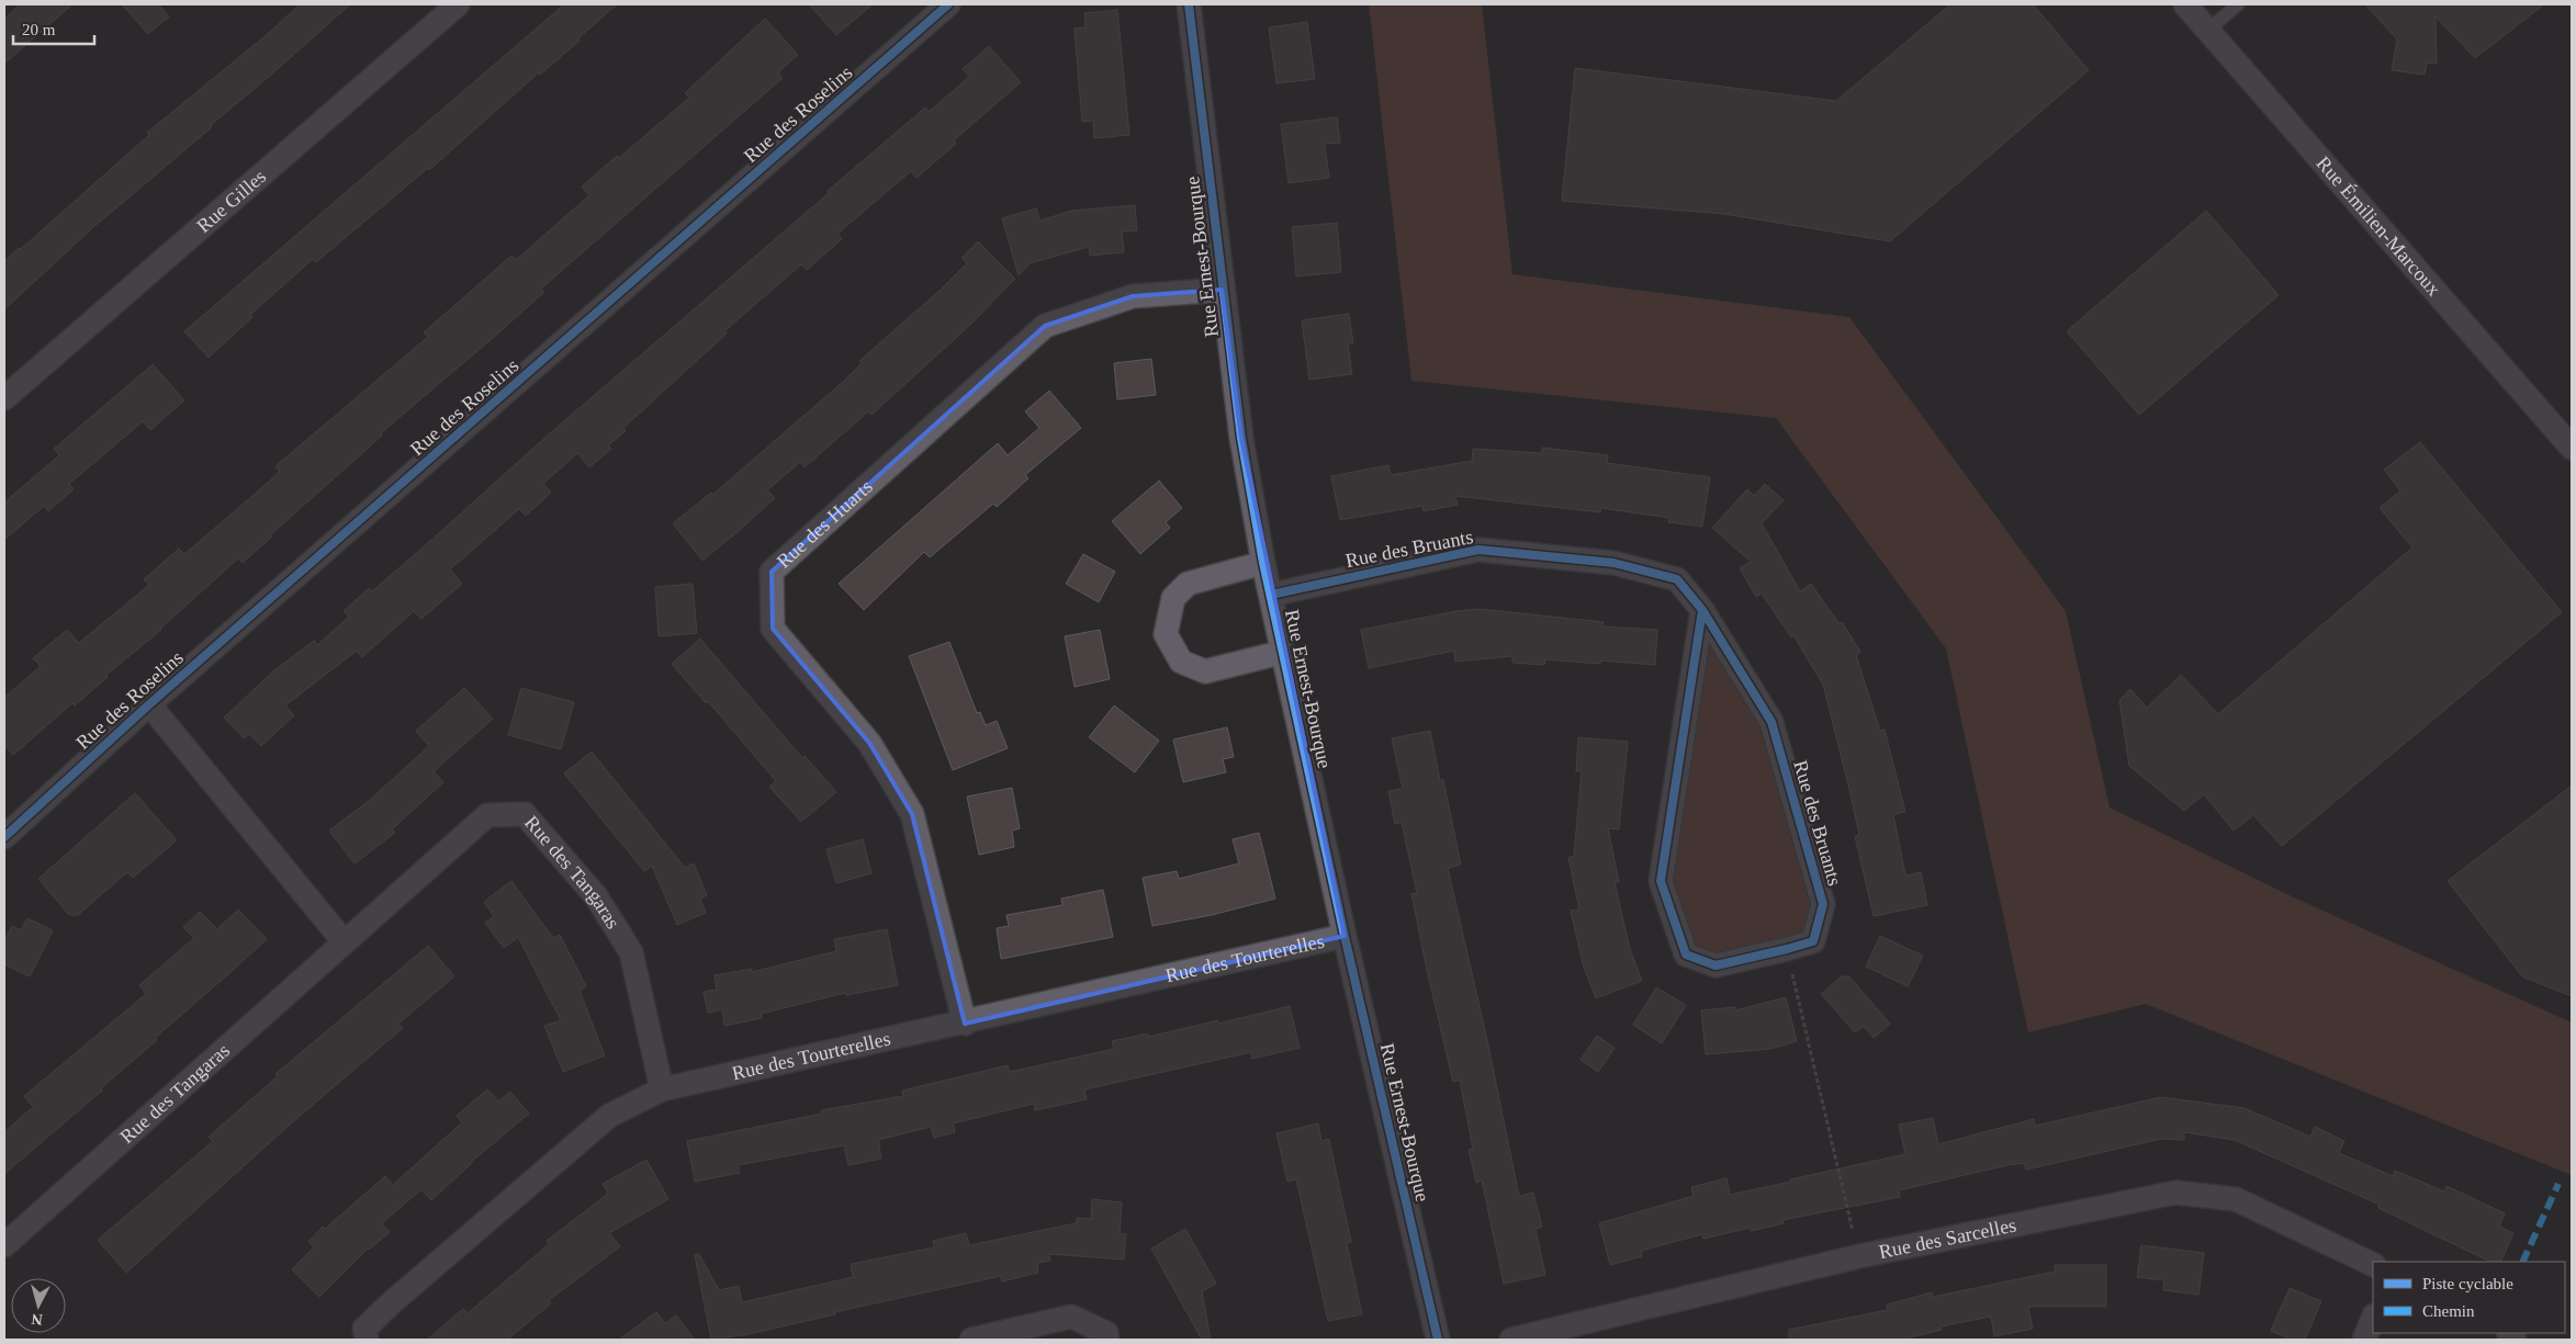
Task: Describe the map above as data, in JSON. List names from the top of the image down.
{
  "streets": {
    "street": [
      "Rue des Roselins",
      "Rue Gilles",
      "Rue Émilien-Marcoux",
      "Rue Ernest-Bourque",
      "Rue des Huarts",
      "Rue des Bruants",
      "Rue des Tangaras",
      "Rue des Tourterelles",
      "Rue des Sarcelles"
    ]
  },
  "crossings": [
    ["Rue Ernest-Bourque", "Rue des Huarts"],
    ["Rue Ernest-Bourque", "Rue des Bruants"],
    ["Rue Ernest-Bourque", "Rue des Tourterelles"],
    ["Rue des Huarts", "Rue des Tourterelles"],
    ["Rue des Tangaras", "Rue des Tourterelles"]
  ],
  "legend": ["Piste cyclable", "Chemin"],
  "scale_bar": "20 m",
  "north": "bottom"
}
